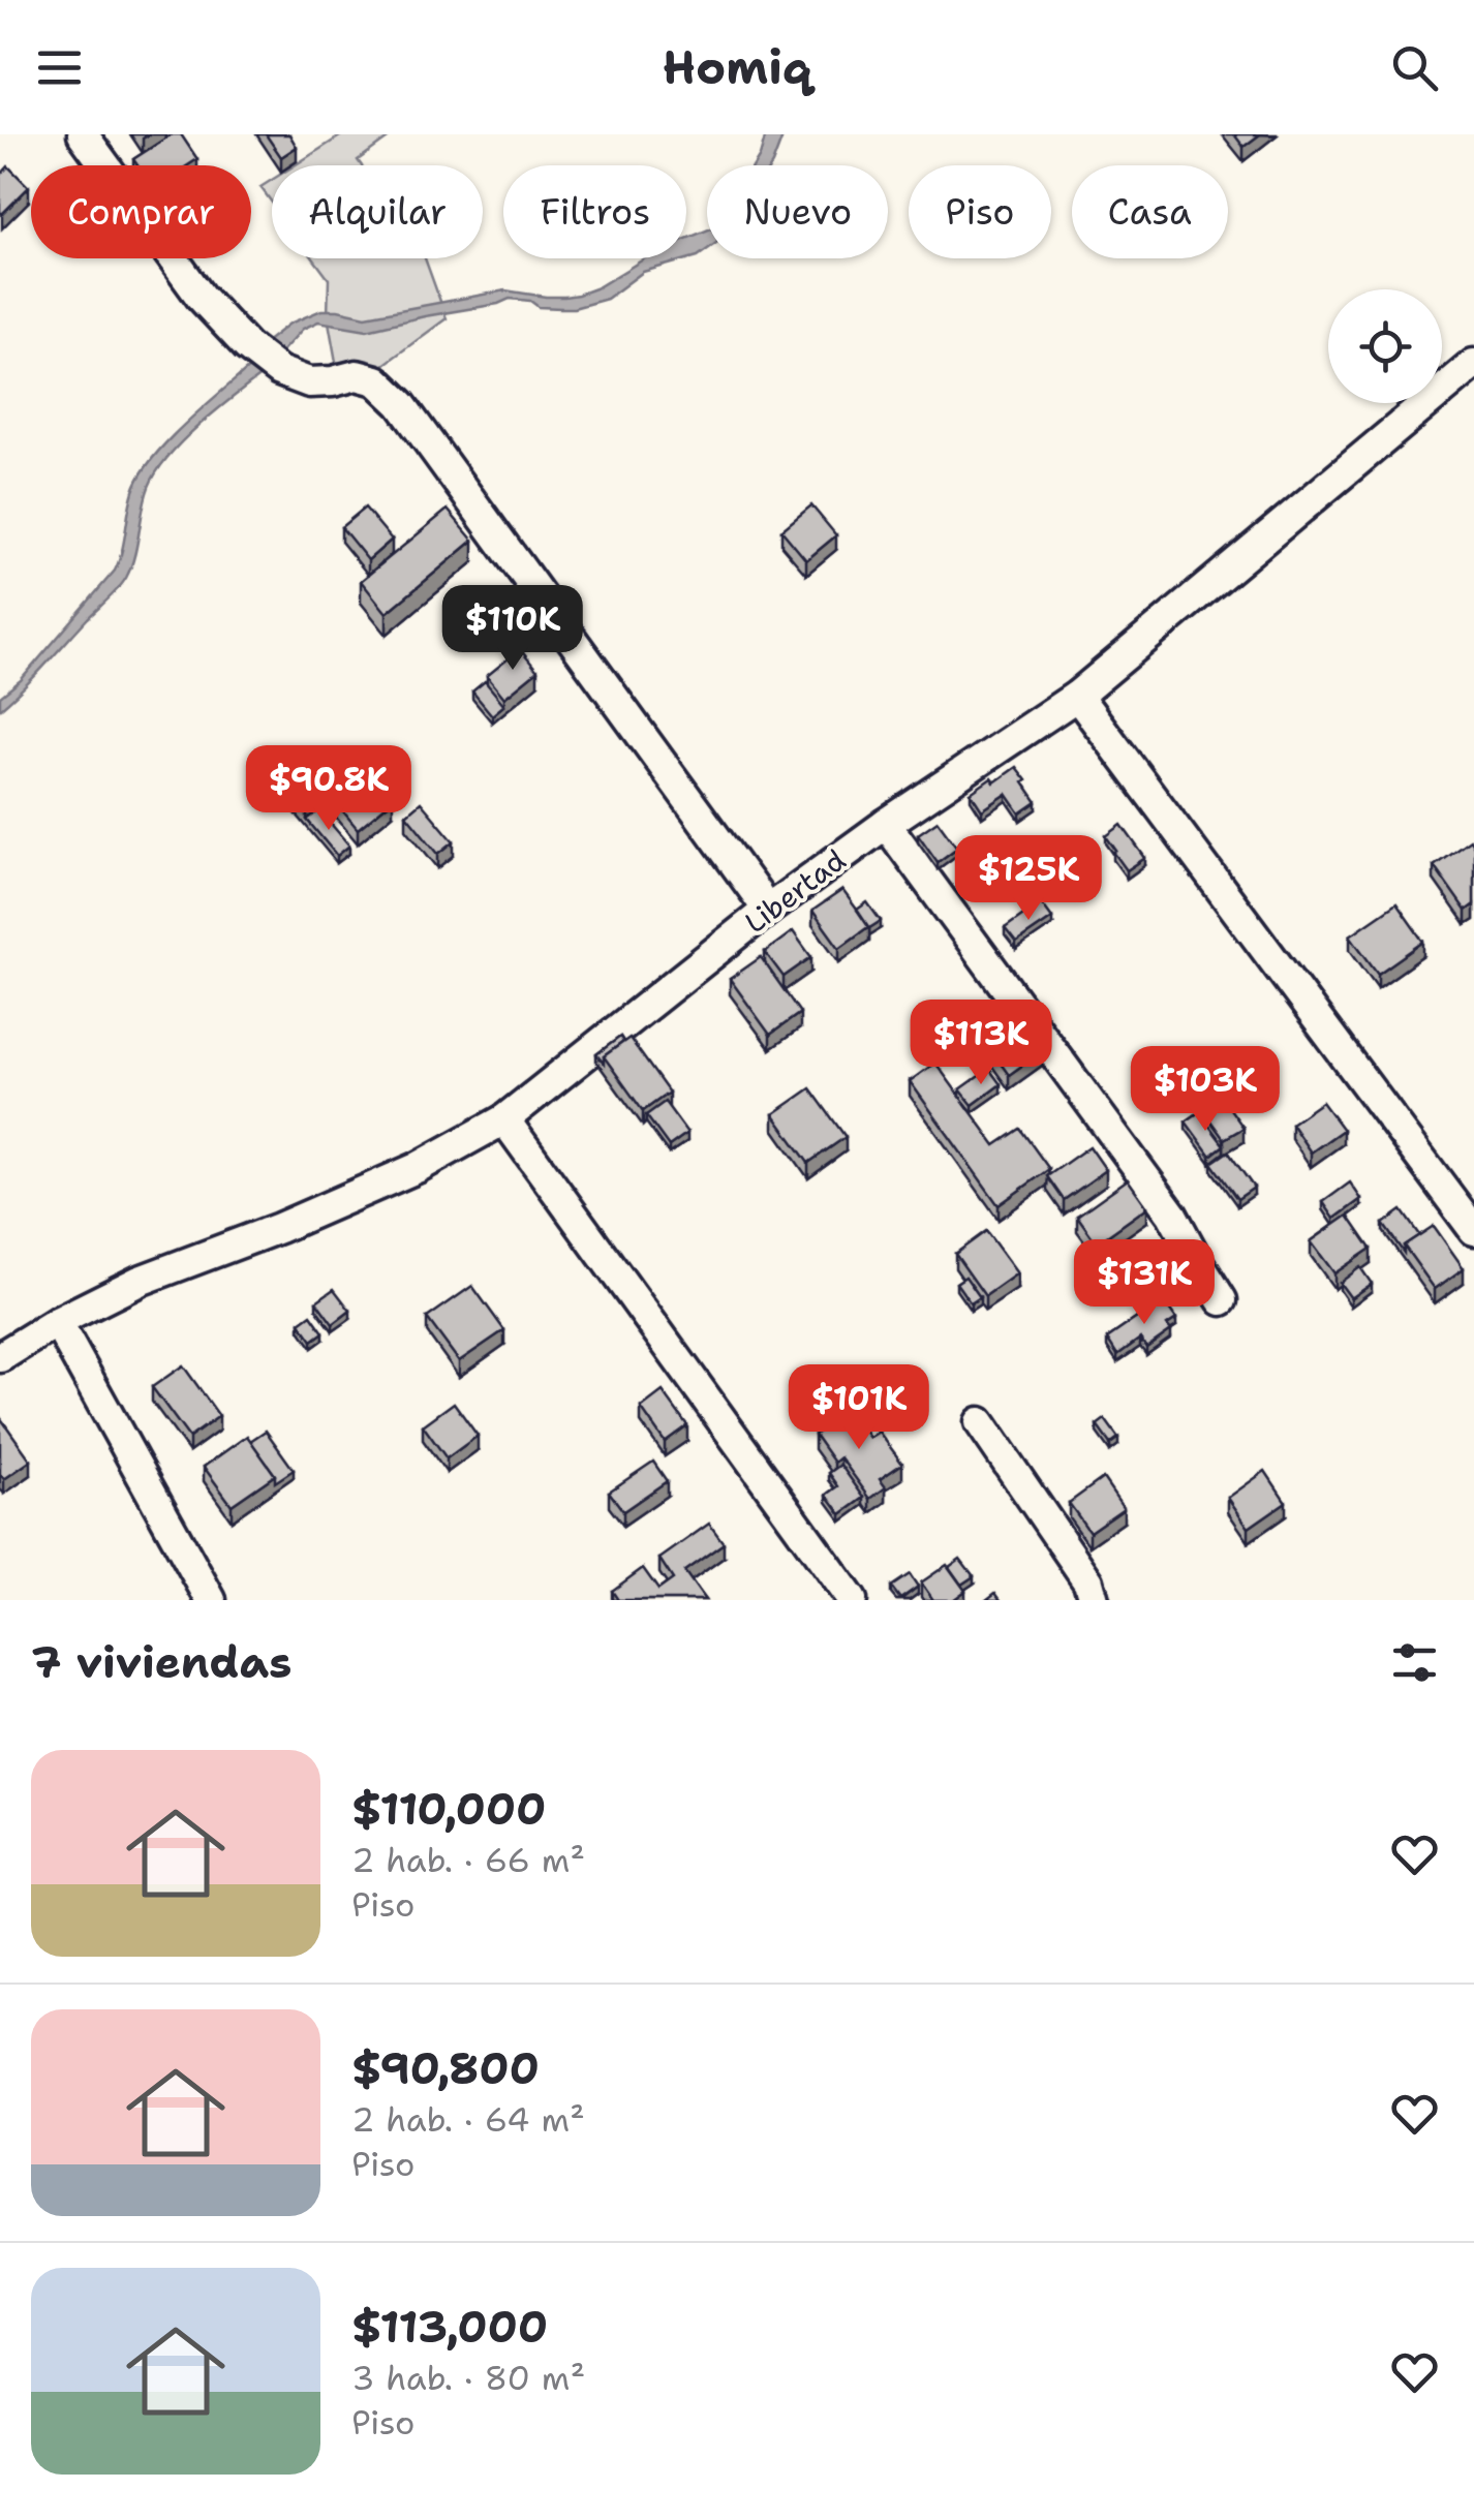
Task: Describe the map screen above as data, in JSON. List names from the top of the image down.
{
  "streets": {
    "street": ["Libertad"]
  },
  "page": {
    "header": "Homiq",
    "chip": [
      "Comprar",
      "Alquilar",
      "Filtros",
      "Nuevo",
      "Piso",
      "Casa"
    ],
    "price": [
      "$110K",
      "$90.8K",
      "$125K",
      "$113K",
      "$103K",
      "$131K",
      "$101K"
    ],
    "heading": "7 viviendas",
    "list": [
      {
        "name": "$110,000",
        "note": "2 hab. · 66 m² · Piso"
      },
      {
        "name": "$90,800",
        "note": "2 hab. · 64 m² · Piso"
      },
      {
        "name": "$113,000",
        "note": "3 hab. · 80 m² · Piso"
      }
    ]
  }
}
